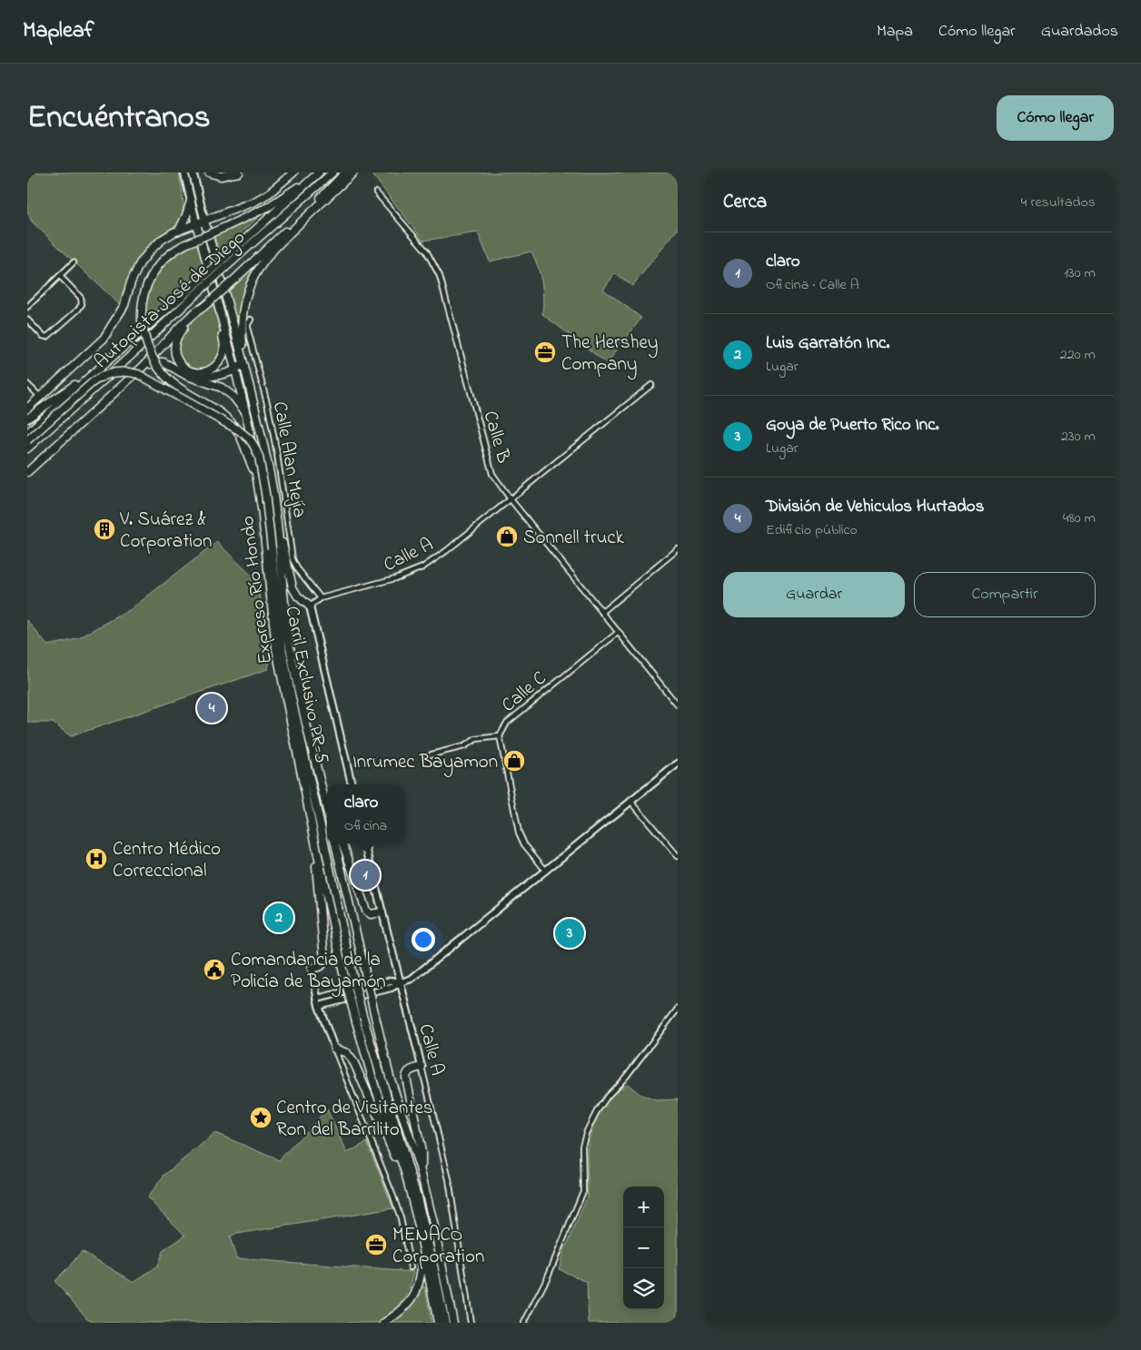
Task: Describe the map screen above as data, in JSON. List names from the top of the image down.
{
  "streets": {
    "highway": ["Autopista José de Diego", "Expreso Río Hondo", "Carril Exclusivo PR-5"],
    "street": [
      "Calle B",
      "Calle Alan Mejía",
      "Calle A",
      "Calle C"
    ]
  },
  "crossings": [
    ["Calle B", "Calle A"],
    ["Calle B", "Calle C"],
    ["Calle Alan Mejía", "Calle A"]
  ],
  "places": {
    "office": ["The Hershey Company", "MENACO Corporation"],
    "building": ["V. Suárez & Corporation"],
    "shop": ["Sonnell truck", "Inrumec Bayamon"],
    "hospital": ["Centro Médico Correccional"],
    "public building": ["Comandancia de la Policía de Bayamón"],
    "place": ["Centro de Visitantes Ron del Barrilito"]
  },
  "page": {
    "header": "Mapleaf",
    "nav": ["Mapa", "Cómo llegar", "Guardados"],
    "title": "Encuéntranos",
    "buttons": [
      "Cómo llegar",
      ["Guardar", "Compartir"]
    ],
    "heading": ["Cerca", "4 resultados"],
    "list": [
      {
        "mark": "1",
        "name": "claro",
        "note": "Oficina · Calle A",
        "value": "130 m"
      },
      {
        "mark": "2",
        "name": "Luis Garratón Inc.",
        "note": "Lugar",
        "value": "220 m"
      },
      {
        "mark": "3",
        "name": "Goya de Puerto Rico Inc.",
        "note": "Lugar",
        "value": "230 m"
      },
      {
        "mark": "4",
        "name": "División de Vehiculos Hurtados",
        "note": "Edificio público",
        "value": "480 m"
      }
    ],
    "pins": [
      "4",
      "1",
      "2",
      "3"
    ],
    "popup": ["claro", "Oficina"],
    "map_buttons": ["+", "−"]
  }
}
